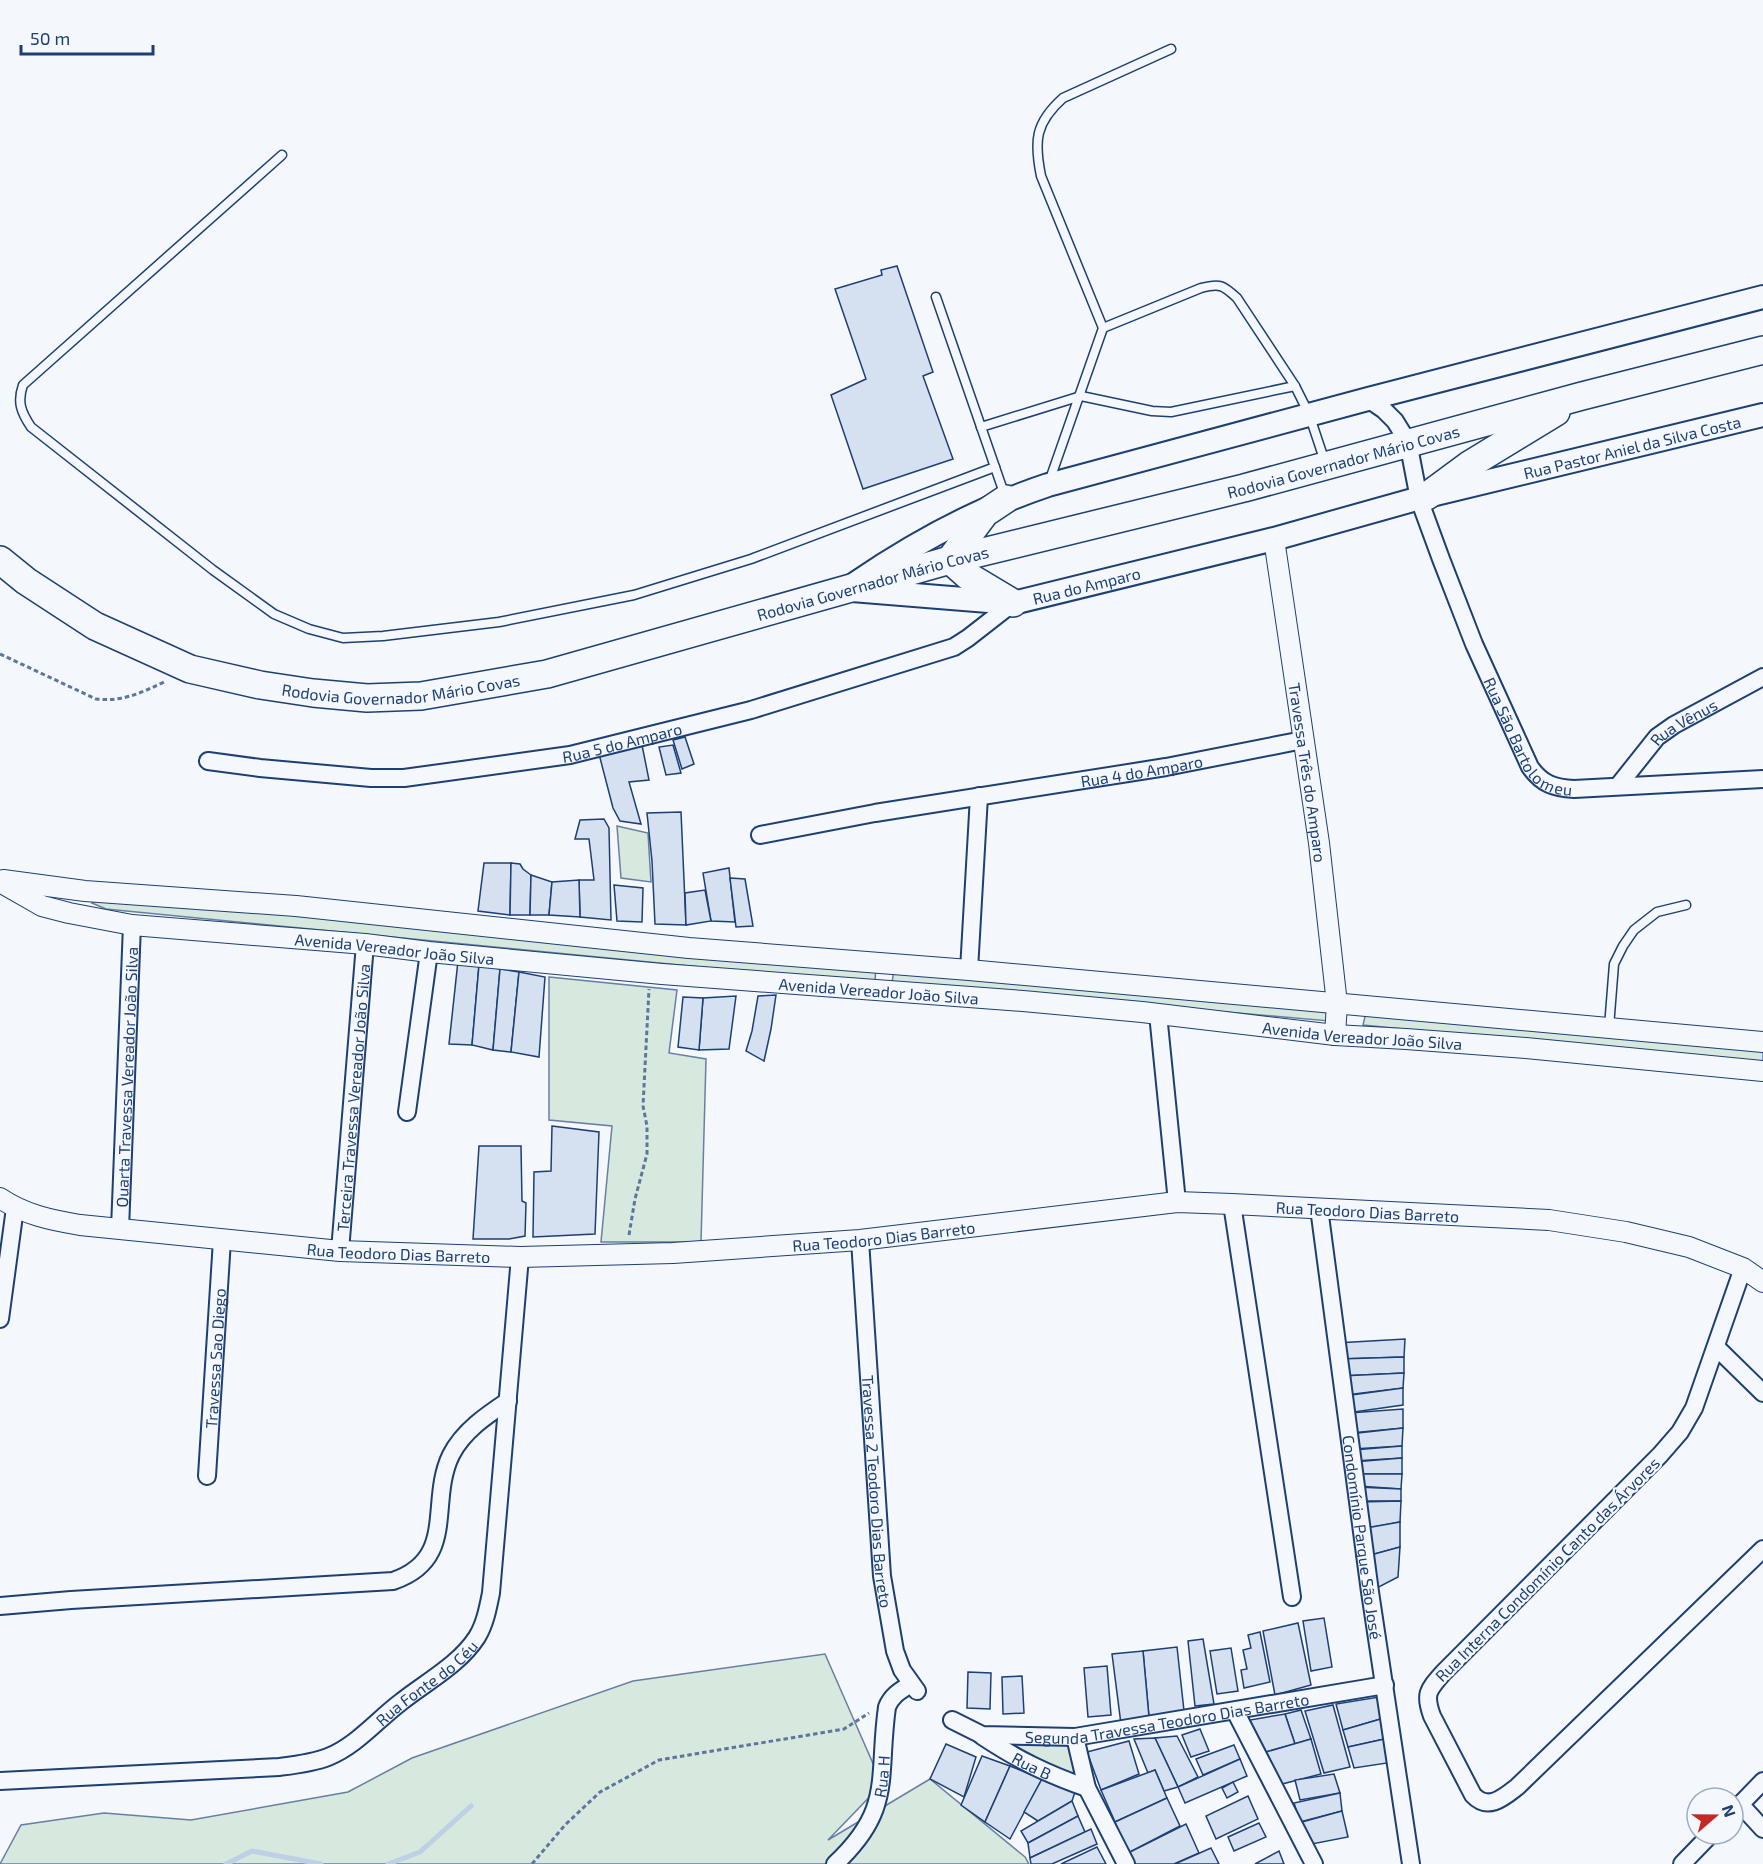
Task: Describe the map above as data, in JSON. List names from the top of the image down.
{
  "streets": {
    "highway": ["Rodovia Governador Mário Covas"],
    "main road": ["Rua Pastor Aniel da Silva Costa", "Rua do Amparo"],
    "street": [
      "Rua Vênus",
      "Rua São Bartolomeu",
      "Rua 5 do Amparo",
      "Rua 4 do Amparo",
      "Travessa Três do Amparo",
      "Avenida Vereador João Silva",
      "Quarta Travessa Vereador João Silva",
      "Terceira Travessa Vereador João Silva",
      "Rua Teodoro Dias Barreto",
      "Travessa Sao Diego",
      "Travessa 2 Teodoro Dias Barreto",
      "Condomínio Parque São José",
      "Rua Interna Condomínio Canto das Árvores",
      "Rua Fonte do Céu",
      "Segunda Travessa Teodoro Dias Barreto",
      "Rua B",
      "Rua H"
    ]
  },
  "crossings": [
    ["Rua Pastor Aniel da Silva Costa", "Rua do Amparo"],
    ["Rodovia Governador Mário Covas", "Rua do Amparo"],
    ["Rodovia Governador Mário Covas", "Rua São Bartolomeu"],
    ["Rua do Amparo", "Rua São Bartolomeu"],
    ["Rua do Amparo", "Rua 5 do Amparo"],
    ["Rua do Amparo", "Travessa Três do Amparo"],
    ["Rua Vênus", "Rua São Bartolomeu"],
    ["Rua 4 do Amparo", "Travessa Três do Amparo"],
    ["Travessa Três do Amparo", "Avenida Vereador João Silva"],
    ["Avenida Vereador João Silva", "Quarta Travessa Vereador João Silva"],
    ["Avenida Vereador João Silva", "Terceira Travessa Vereador João Silva"],
    ["Quarta Travessa Vereador João Silva", "Rua Teodoro Dias Barreto"],
    ["Terceira Travessa Vereador João Silva", "Rua Teodoro Dias Barreto"],
    ["Rua Teodoro Dias Barreto", "Travessa Sao Diego"],
    ["Rua Teodoro Dias Barreto", "Travessa 2 Teodoro Dias Barreto"],
    ["Rua Teodoro Dias Barreto", "Condomínio Parque São José"],
    ["Rua Teodoro Dias Barreto", "Rua Interna Condomínio Canto das Árvores"],
    ["Rua Teodoro Dias Barreto", "Rua Fonte do Céu"],
    ["Travessa 2 Teodoro Dias Barreto", "Rua H"],
    ["Condomínio Parque São José", "Segunda Travessa Teodoro Dias Barreto"],
    ["Segunda Travessa Teodoro Dias Barreto", "Rua B"]
  ],
  "scale_bar": "50 m",
  "north": "right"
}
